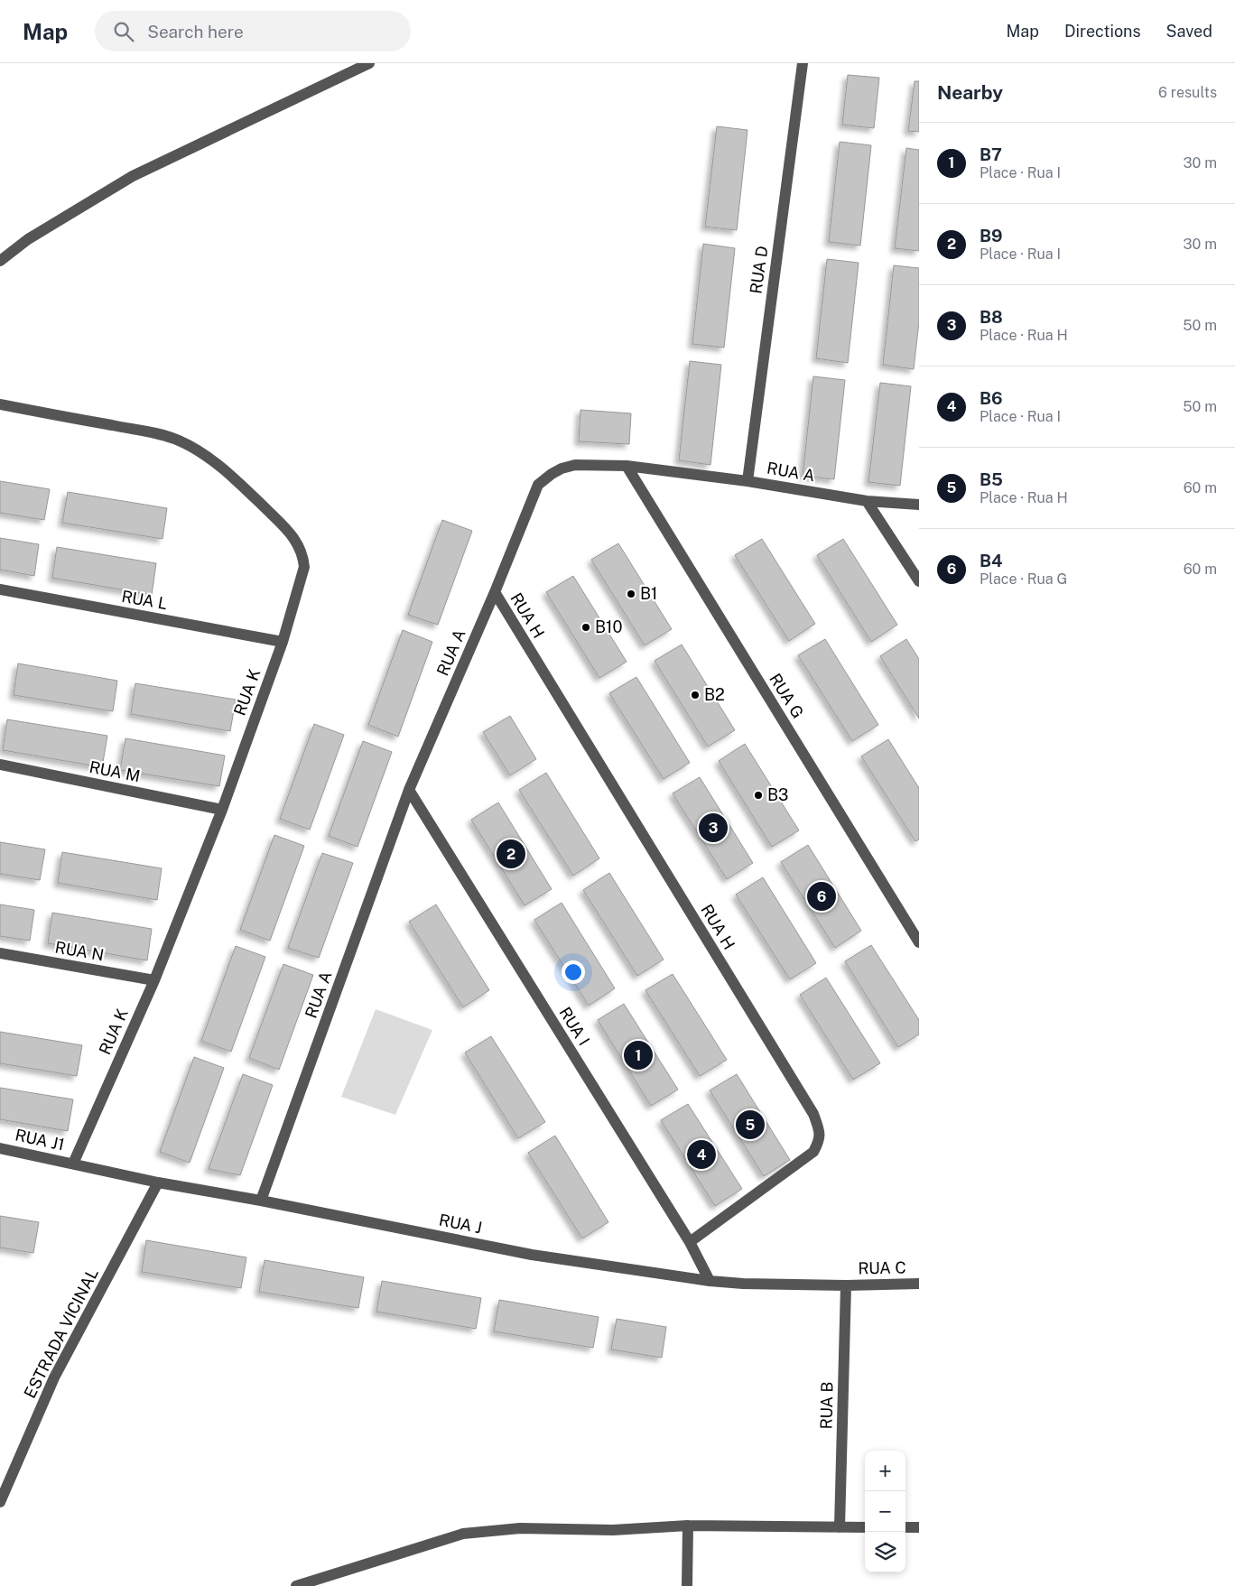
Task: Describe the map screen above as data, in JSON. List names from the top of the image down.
{
  "streets": {
    "street": [
      "RUA D",
      "RUA A",
      "RUA L",
      "RUA H",
      "RUA K",
      "RUA G",
      "RUA M",
      "RUA N",
      "RUA I",
      "RUA J1",
      "RUA J",
      "RUA C",
      "ESTRADA VICINAL",
      "RUA B"
    ]
  },
  "crossings": [
    ["RUA D", "RUA A"],
    ["RUA A", "RUA H"],
    ["RUA A", "RUA G"],
    ["RUA A", "RUA I"],
    ["RUA A", "RUA J"],
    ["RUA L", "RUA K"],
    ["RUA H", "RUA I"],
    ["RUA K", "RUA M"],
    ["RUA K", "RUA N"],
    ["RUA K", "RUA J1"],
    ["RUA K", "RUA J"],
    ["RUA I", "RUA J"],
    ["RUA J1", "RUA J"],
    ["RUA J", "RUA C"],
    ["RUA J", "ESTRADA VICINAL"],
    ["RUA J", "RUA B"],
    ["RUA C", "RUA B"]
  ],
  "places": [
    "B1",
    "B10",
    "B2",
    "B3"
  ],
  "page": {
    "header": "Map",
    "search": "Search here",
    "nav": ["Map", "Directions", "Saved"],
    "heading": ["Nearby", "6 results"],
    "list": [
      {
        "mark": "1",
        "name": "B7",
        "note": "Place · Rua I",
        "value": "30 m"
      },
      {
        "mark": "2",
        "name": "B9",
        "note": "Place · Rua I",
        "value": "30 m"
      },
      {
        "mark": "3",
        "name": "B8",
        "note": "Place · Rua H",
        "value": "50 m"
      },
      {
        "mark": "4",
        "name": "B6",
        "note": "Place · Rua I",
        "value": "50 m"
      },
      {
        "mark": "5",
        "name": "B5",
        "note": "Place · Rua H",
        "value": "60 m"
      },
      {
        "mark": "6",
        "name": "B4",
        "note": "Place · Rua G",
        "value": "60 m"
      }
    ],
    "pins": [
      "3",
      "2",
      "6",
      "1",
      "5",
      "4"
    ],
    "map_buttons": ["+", "−"]
  }
}
